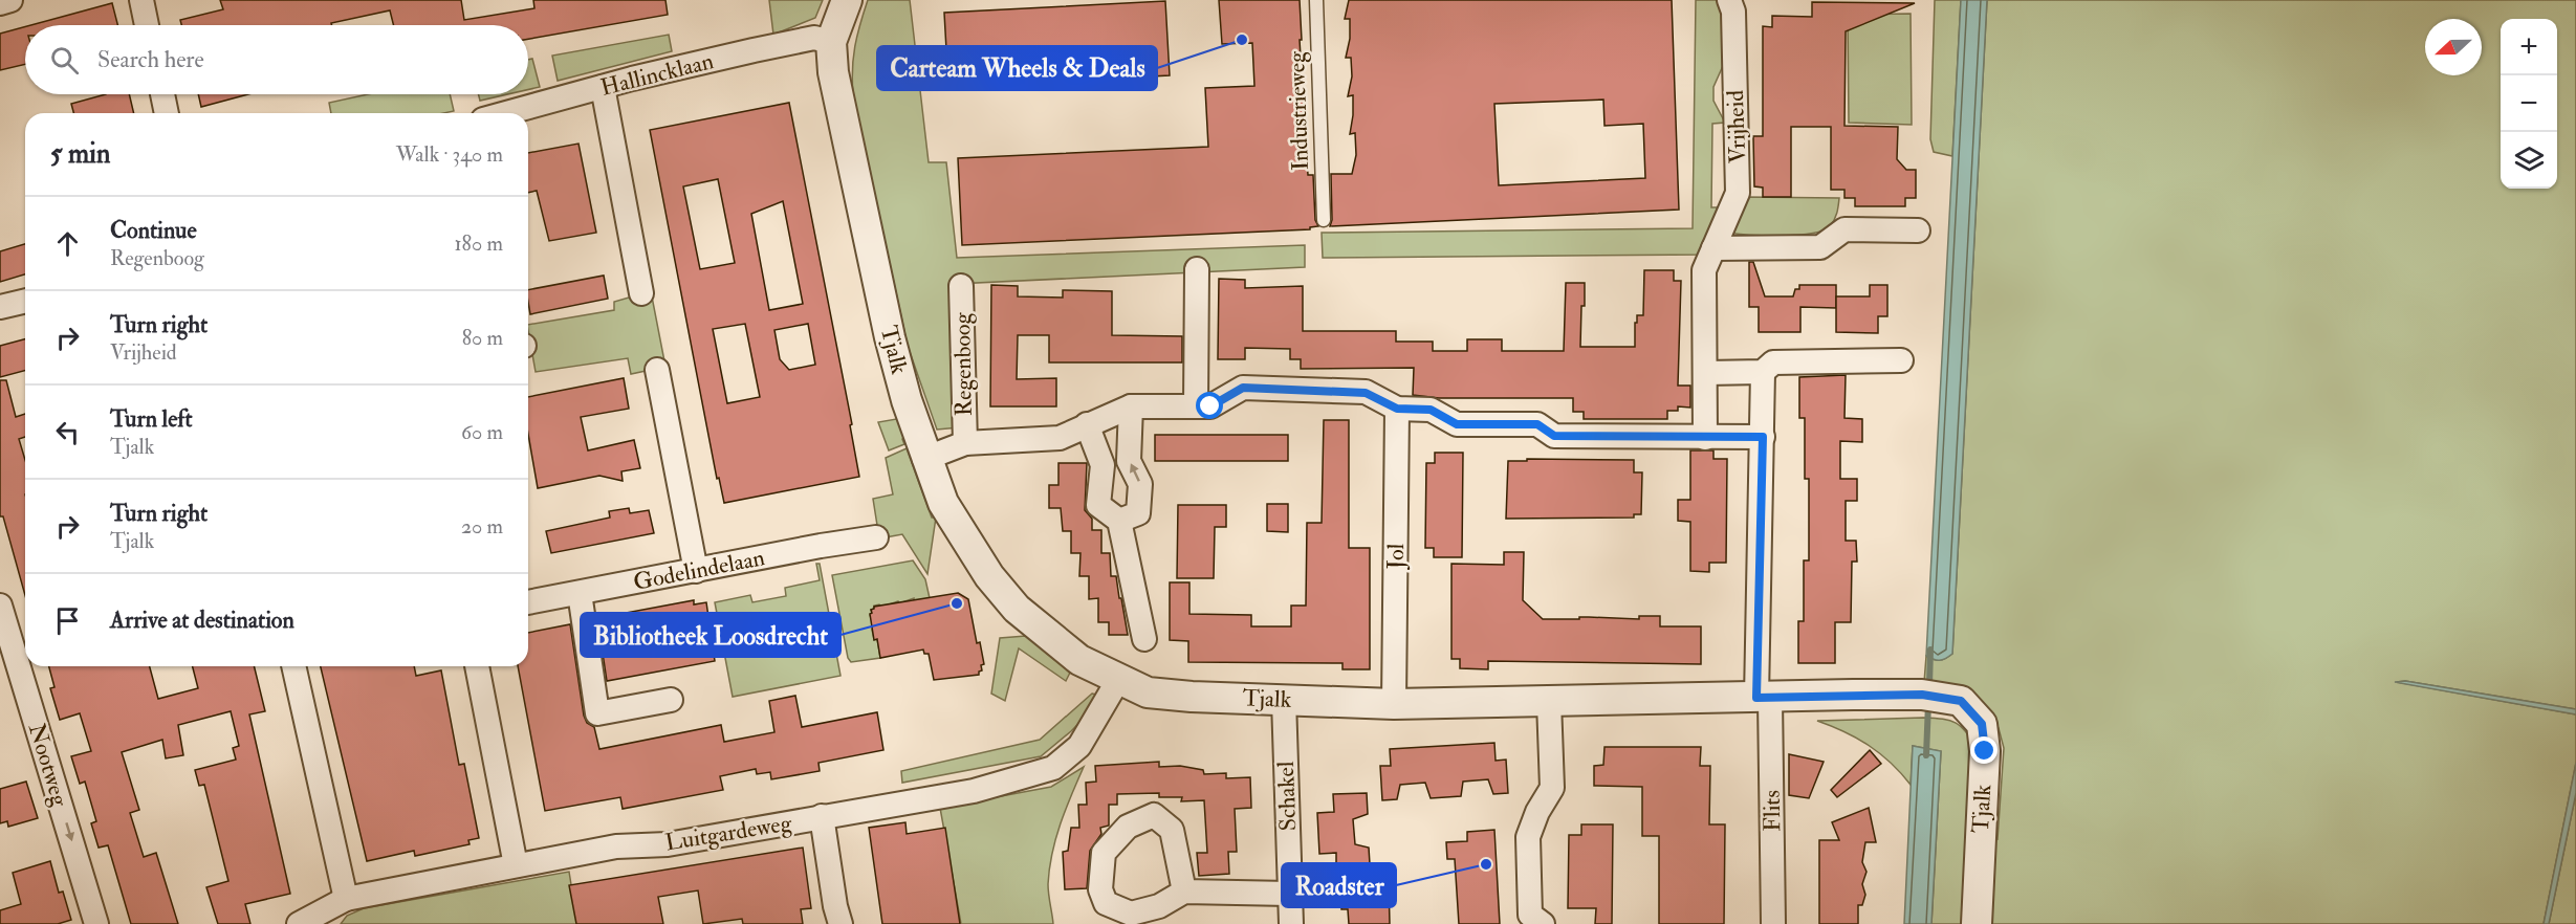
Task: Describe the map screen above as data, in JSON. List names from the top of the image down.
{
  "streets": {
    "street": [
      "Hallincklaan",
      "Vrijheid",
      "Tjalk",
      "Regenboog",
      "Jol",
      "Godelindelaan",
      "Nootweg",
      "Schakel",
      "Flits",
      "Luitgardeweg"
    ],
    "lane": ["Industrieweg"]
  },
  "crossings": [
    ["Hallincklaan", "Tjalk"],
    ["Vrijheid", "Regenboog"],
    ["Tjalk", "Regenboog"],
    ["Tjalk", "Jol"],
    ["Tjalk", "Schakel"],
    ["Tjalk", "Flits"],
    ["Tjalk", "Luitgardeweg"],
    ["Regenboog", "Jol"]
  ],
  "one_way": ["Nootweg"],
  "places": ["Carteam Wheels & Deals", "Bibliotheek Loosdrecht", "Roadster"],
  "north": "left",
  "page": {
    "map_buttons": ["+", "−"],
    "search": "Search here",
    "heading": ["5 min", "Walk · 340 m"],
    "list": [
      ["Continue", "Regenboog", "180 m"],
      ["Turn right", "Vrijheid", "80 m"],
      ["Turn left", "Tjalk", "60 m"],
      ["Turn right", "Tjalk", "20 m"],
      "Arrive at destination"
    ]
  }
}
